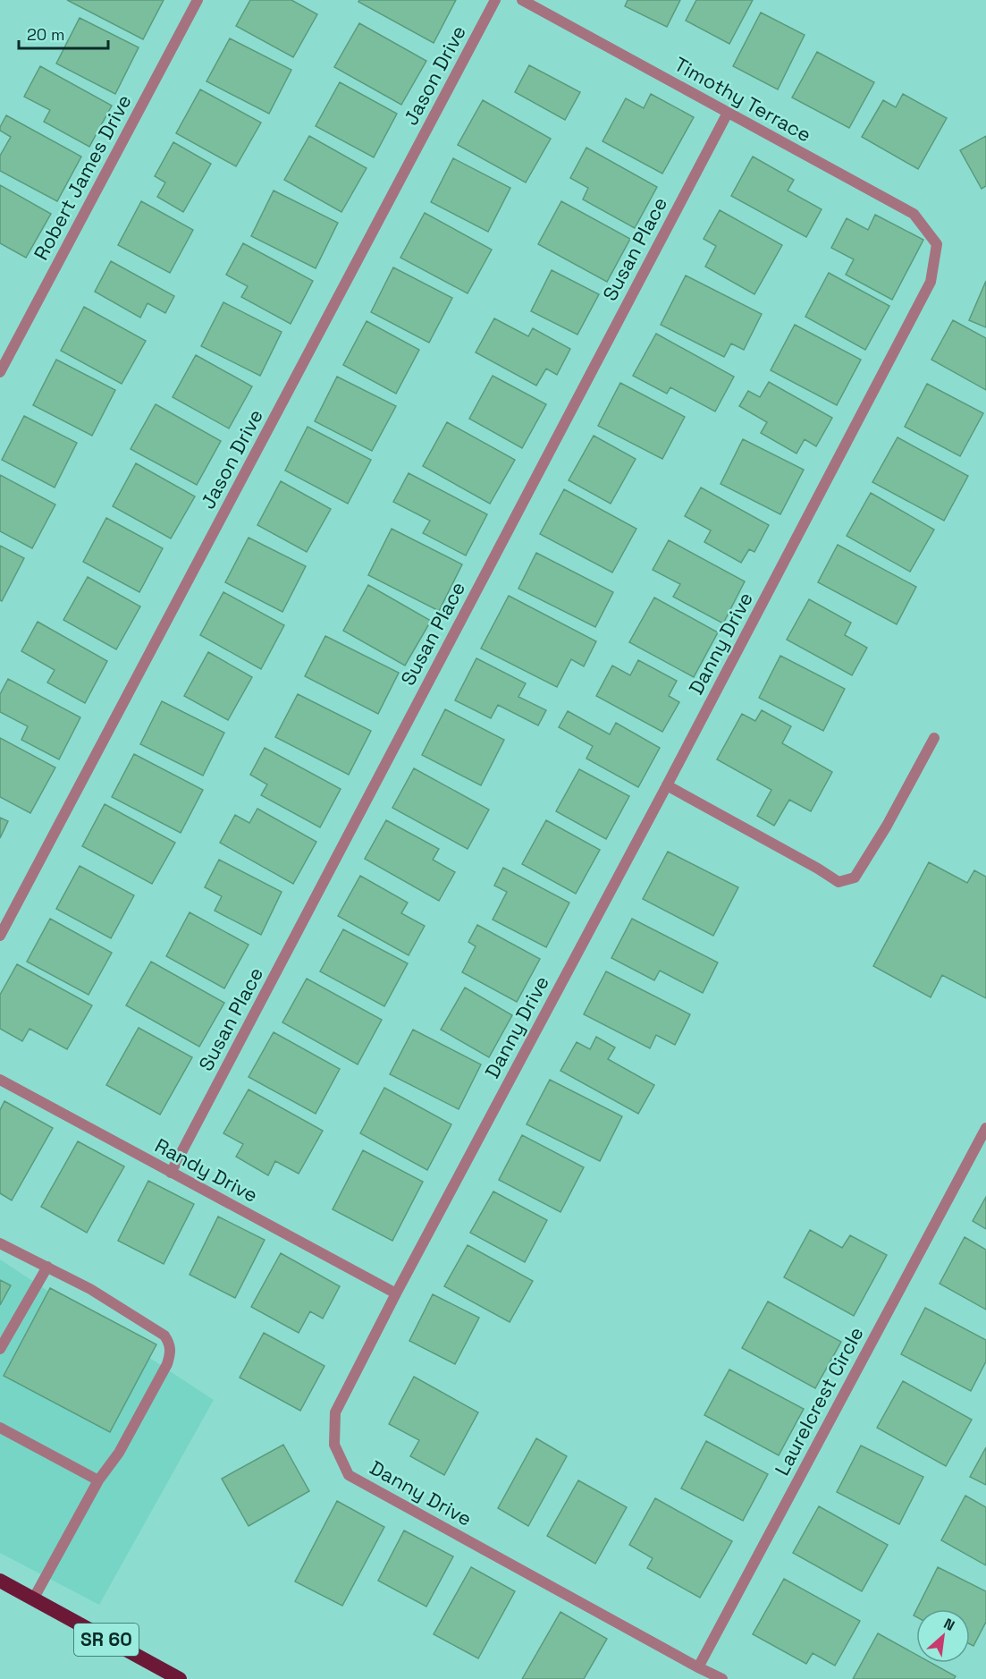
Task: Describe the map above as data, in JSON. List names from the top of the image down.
{
  "streets": {
    "highway": ["SR 60"],
    "street": [
      "Jason Drive",
      "Timothy Terrace",
      "Robert James Drive",
      "Susan Place",
      "Danny Drive",
      "Randy Drive",
      "Laurelcrest Circle"
    ]
  },
  "crossings": [
    ["Timothy Terrace", "Susan Place"],
    ["Timothy Terrace", "Danny Drive"],
    ["Susan Place", "Randy Drive"],
    ["Danny Drive", "Randy Drive"],
    ["Danny Drive", "Laurelcrest Circle"]
  ],
  "scale_bar": "20 m",
  "north": "top right"
}
